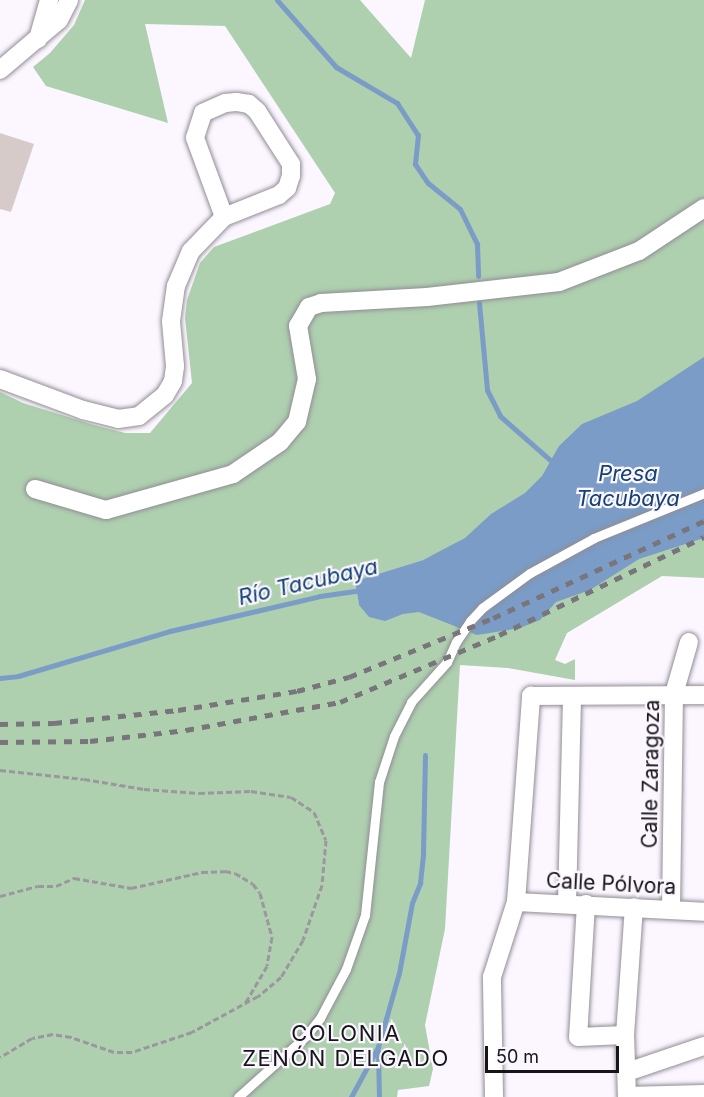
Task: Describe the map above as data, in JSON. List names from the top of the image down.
{
  "streets": {
    "street": ["Calle Zaragoza", "Calle Pólvora"]
  },
  "crossings": [
    ["Calle Zaragoza", "Calle Pólvora"]
  ],
  "districts": ["COLONIA ZENÓN DELGADO"],
  "water": ["Presa Tacubaya", "Río Tacubaya"],
  "scale_bar": "50 m"
}
